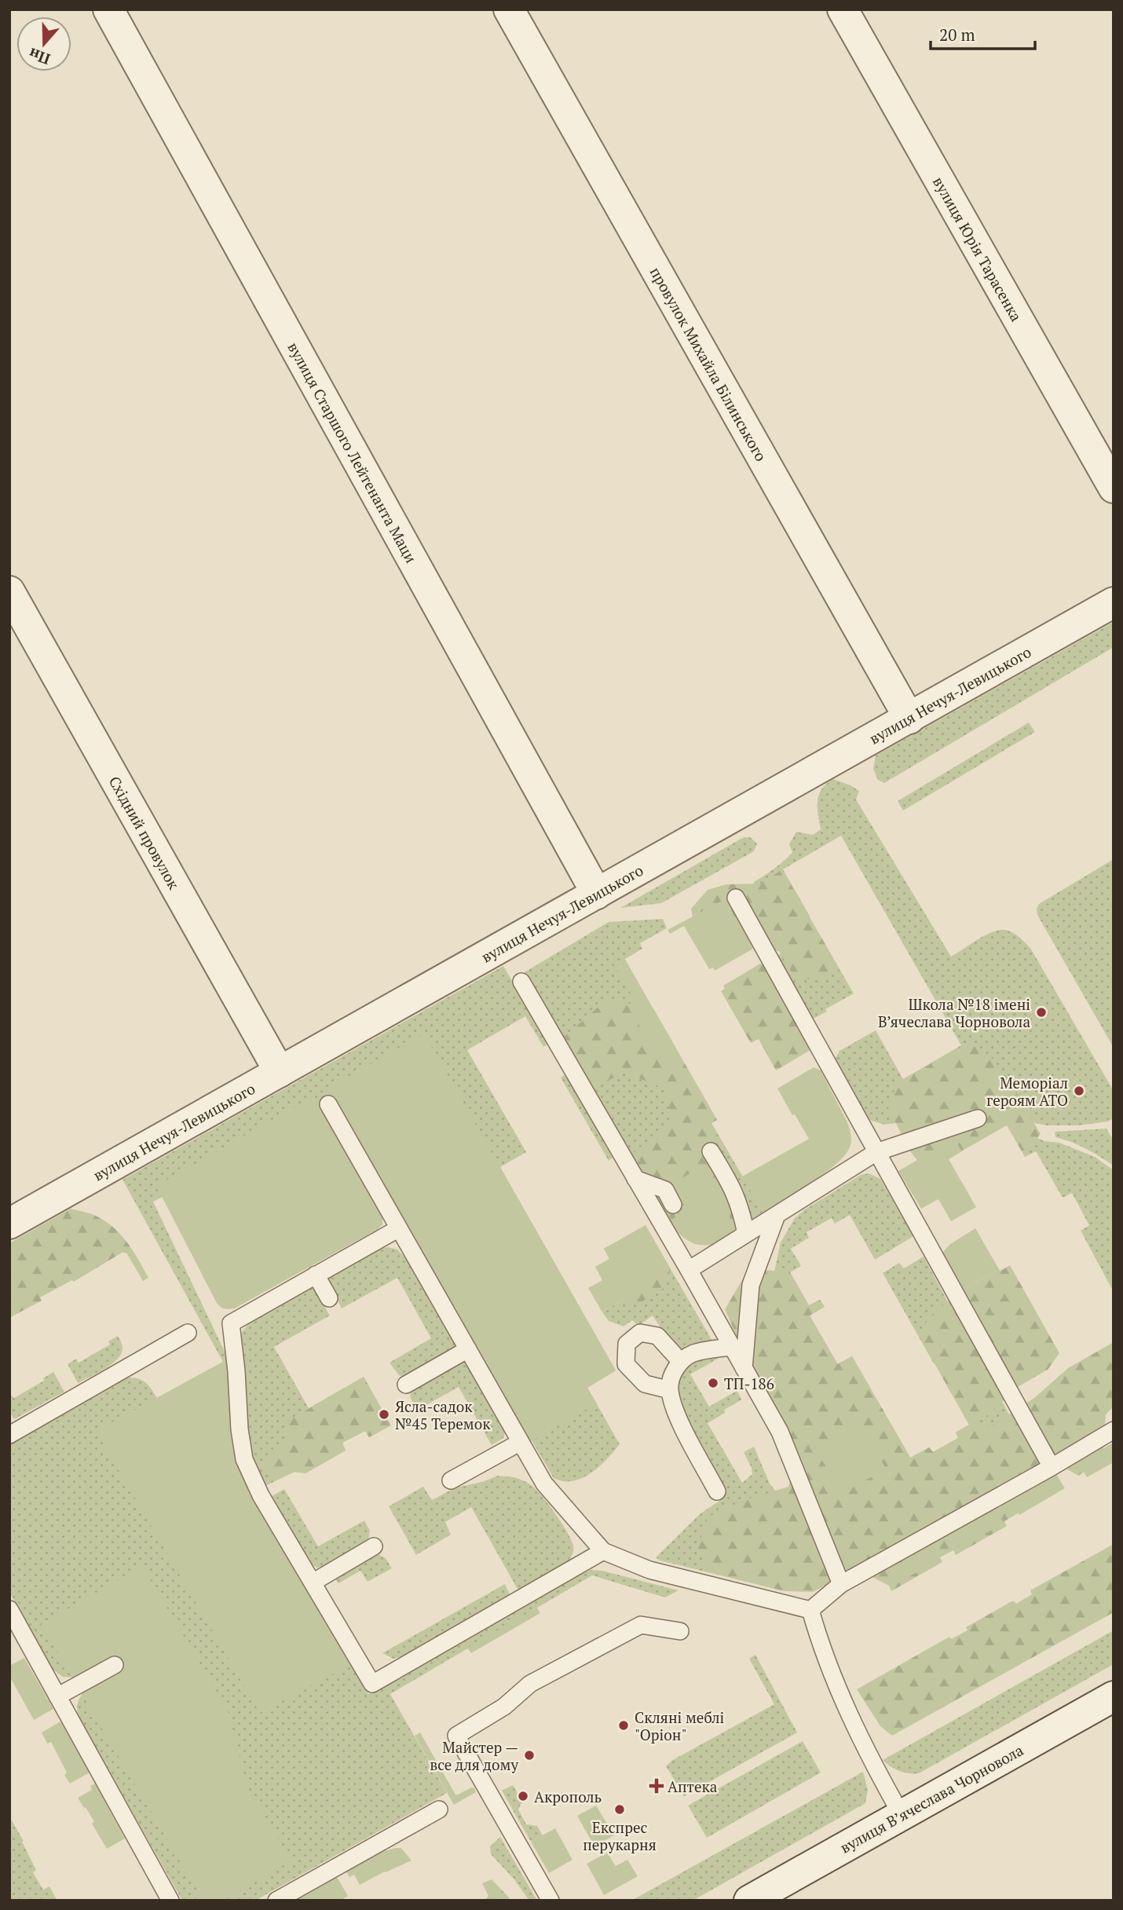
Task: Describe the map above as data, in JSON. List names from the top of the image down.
{
  "streets": {
    "street": [
      "вулиця Юрія Тарасенка",
      "провулок Михайла Білинського",
      "вулиця Старшого Лейтенанта Маци",
      "вулиця Нечуя-Левицького",
      "Східний провулок",
      "вулиця Вʼячеслава Чорновола"
    ]
  },
  "crossings": [
    ["провулок Михайла Білинського", "вулиця Нечуя-Левицького"],
    ["вулиця Старшого Лейтенанта Маци", "вулиця Нечуя-Левицького"],
    ["вулиця Нечуя-Левицького", "Східний провулок"]
  ],
  "places": {
    "other": [
      "Школа №18 імені В’ячеслава Чорновола",
      "Меморіал героям АТО",
      "ТП-186",
      "Ясла-садок №45 Теремок",
      "Скляні меблі \"Оріон\"",
      "Майстер — все для дому",
      "Акрополь",
      "Експрес перукарня"
    ],
    "health": ["Аптека"]
  },
  "scale_bar": "20 m",
  "north": "bottom"
}
